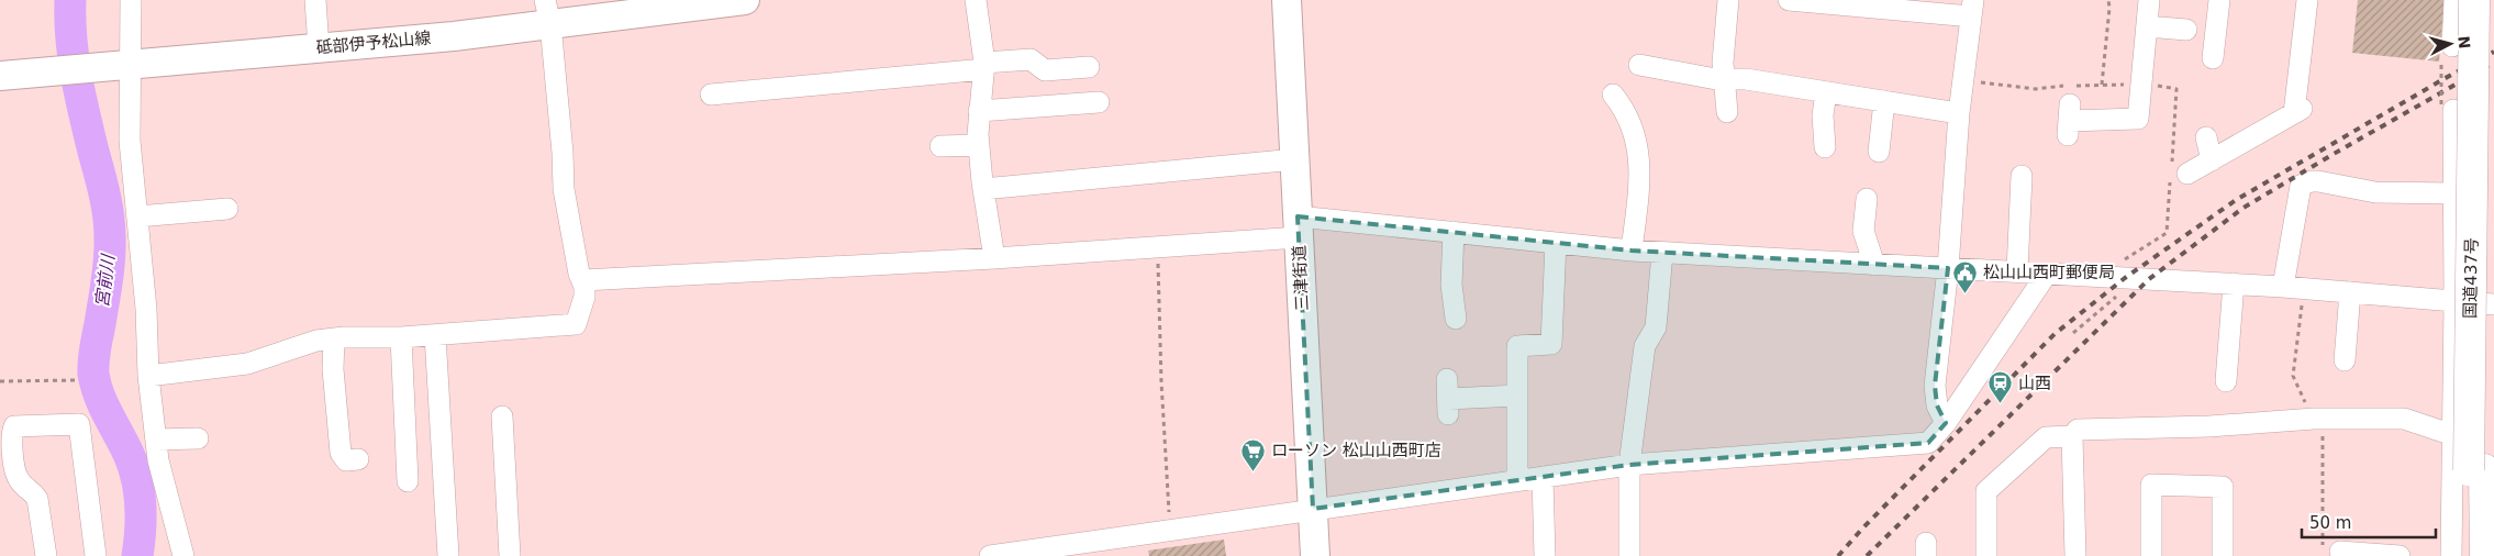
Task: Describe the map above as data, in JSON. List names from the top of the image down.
{
  "streets": {
    "highway": ["国道437号"],
    "main road": ["砥部伊予松山線", "三津街道"]
  },
  "water": ["宮前川"],
  "places": {
    "public building": ["松山山西町郵便局"],
    "station": ["山西"],
    "supermarket": ["ローソン 松山山西町店"]
  },
  "scale_bar": "50 m",
  "north": "right"
}
